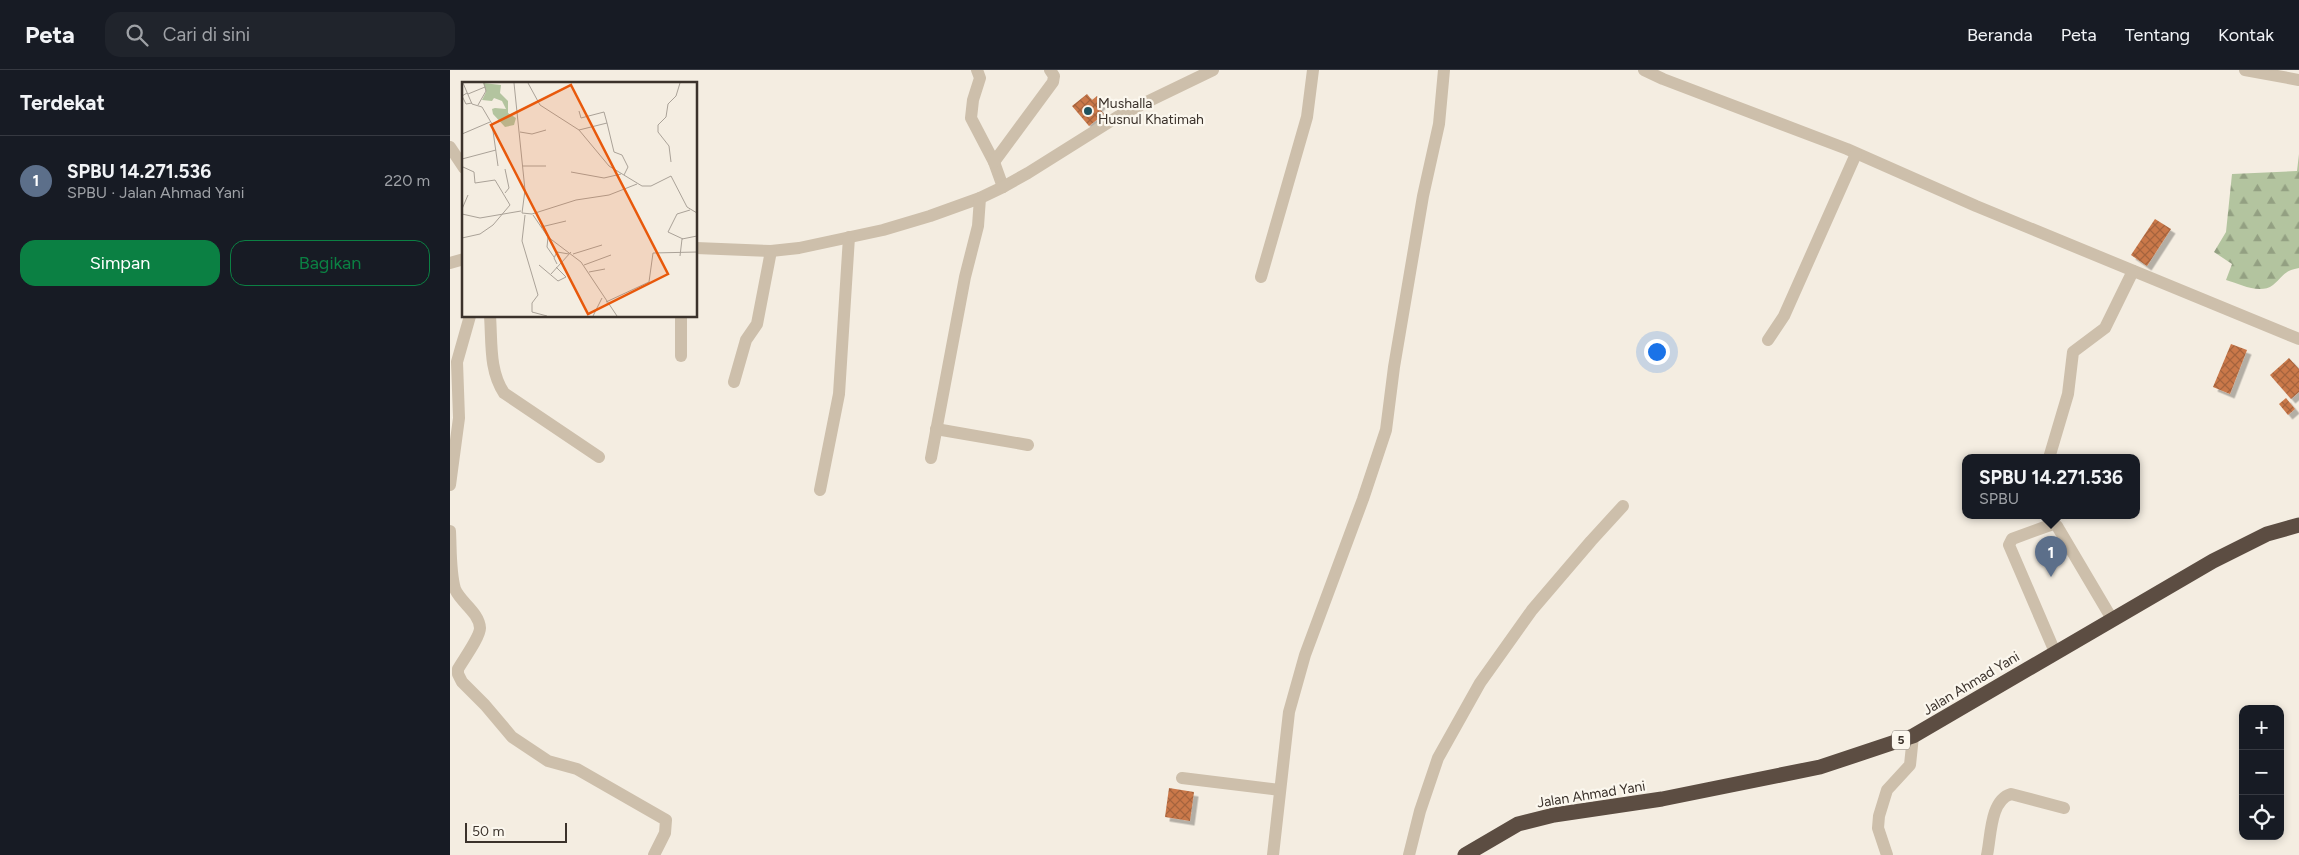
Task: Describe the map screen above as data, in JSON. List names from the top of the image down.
{
  "streets": {
    "highway": ["Jalan Ahmad Yani", "5"]
  },
  "places": ["Mushalla Husnul Khatimah"],
  "scale_bar": "50 m",
  "page": {
    "header": "Peta",
    "search": "Cari di sini",
    "nav": [
      "Beranda",
      "Peta",
      "Tentang",
      "Kontak"
    ],
    "heading": "Terdekat",
    "list": [
      {
        "mark": "1",
        "name": "SPBU 14.271.536",
        "note": "SPBU · Jalan Ahmad Yani",
        "value": "220 m"
      }
    ],
    "buttons": ["Simpan", "Bagikan"],
    "popup": ["SPBU 14.271.536", "SPBU"],
    "pins": "1",
    "map_buttons": ["+", "−"],
    "scale": "50 m"
  }
}
